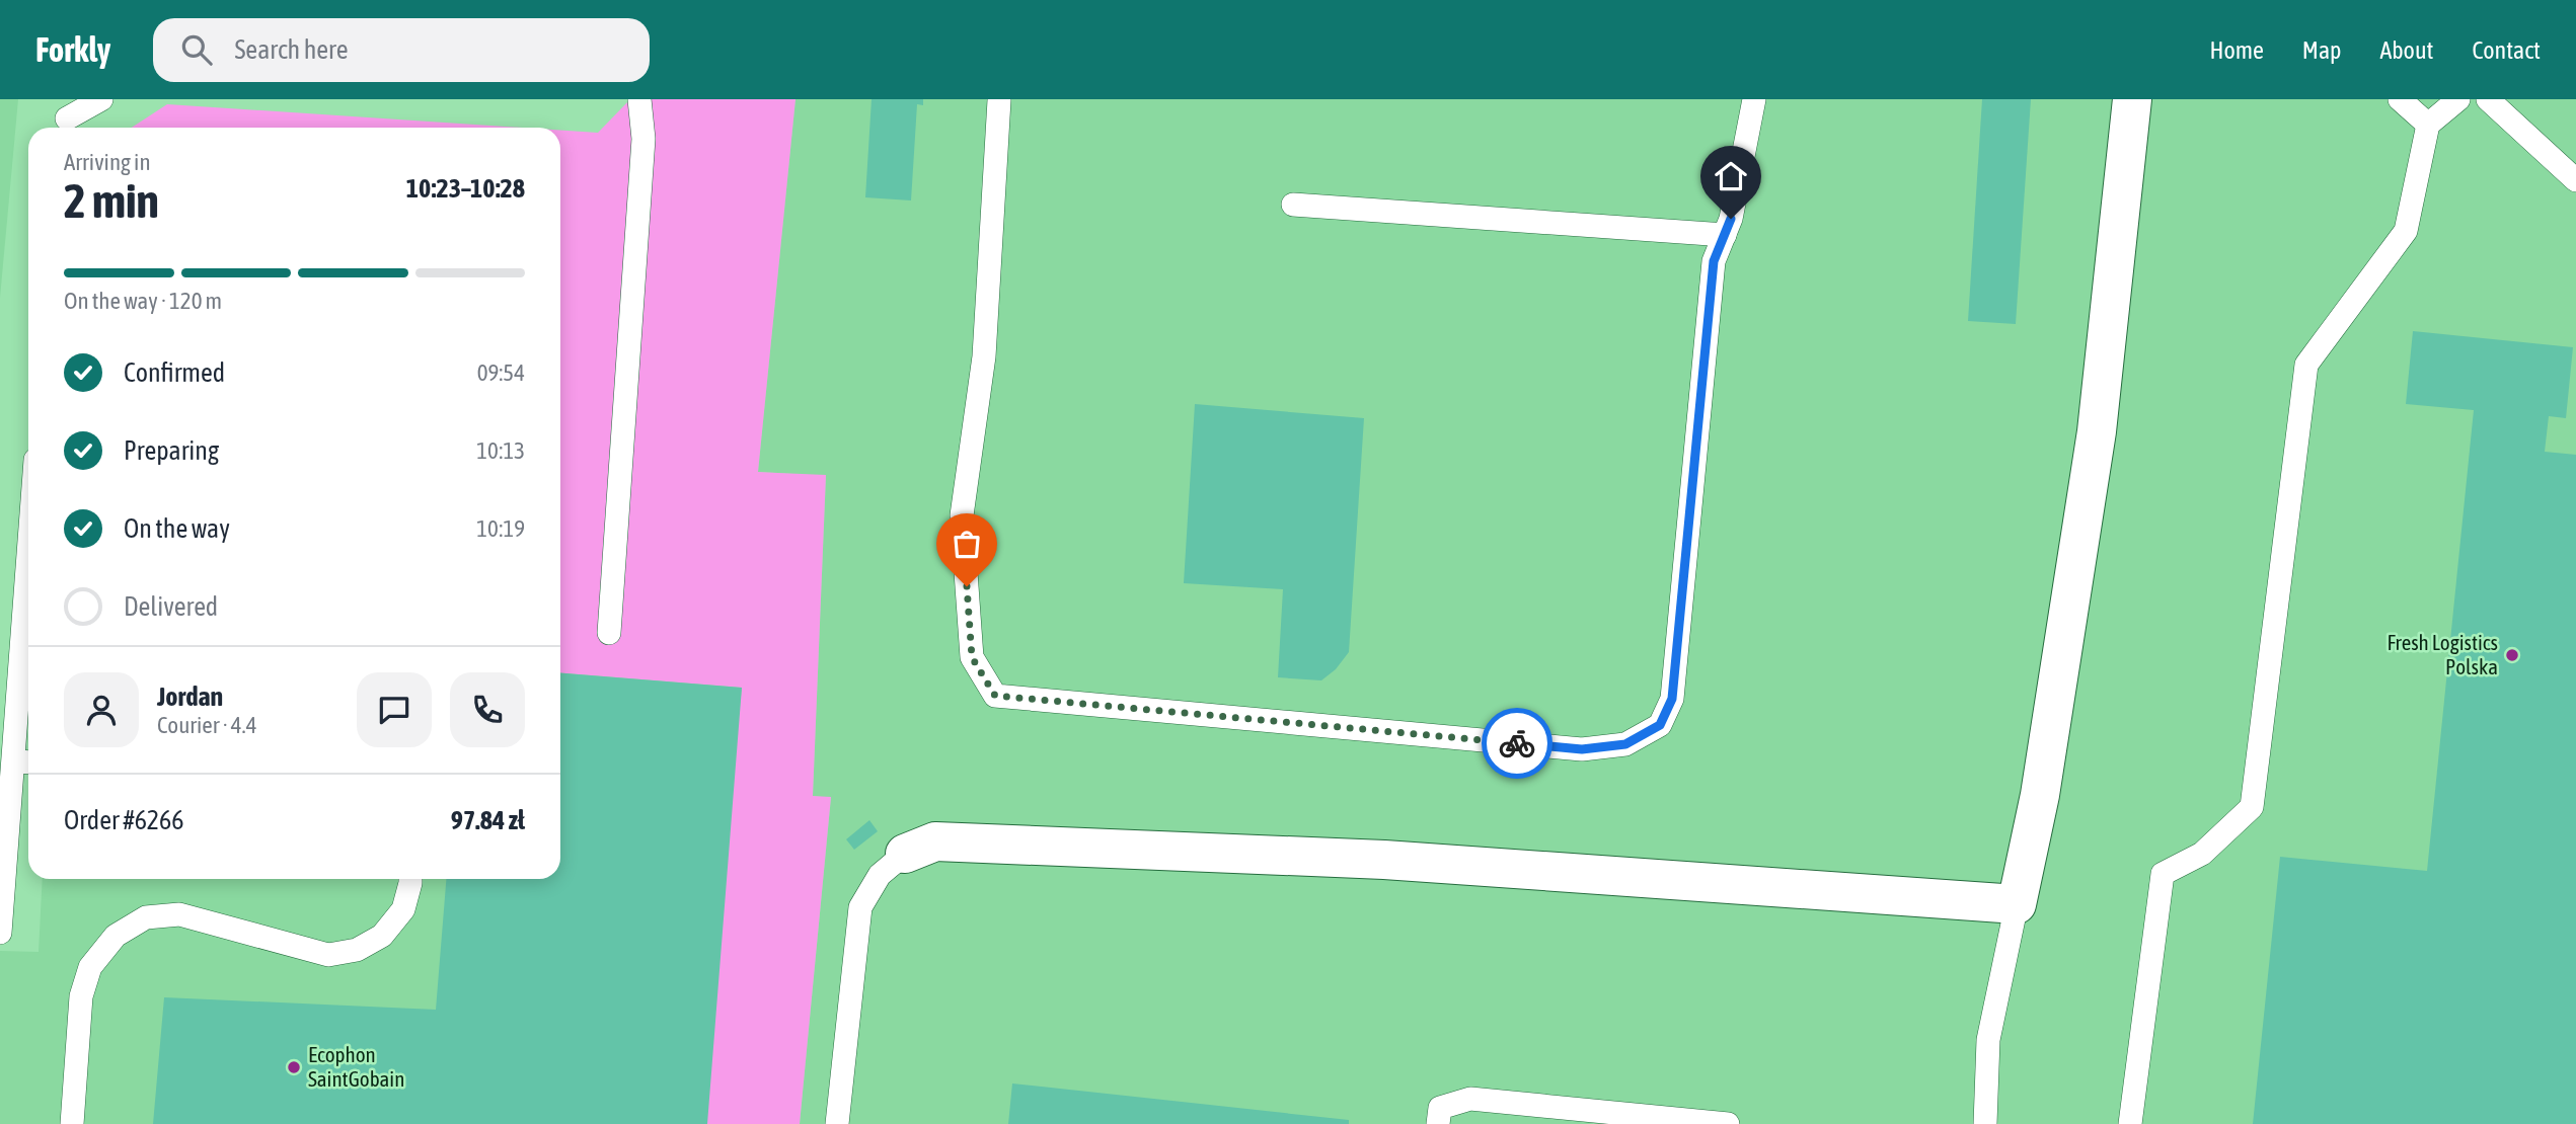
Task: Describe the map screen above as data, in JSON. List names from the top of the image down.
{
  "places": ["Fresh Logistics Polska", "Ecophon SaintGobain"],
  "page": {
    "header": "Forkly",
    "search": "Search here",
    "nav": [
      "Home",
      "Map",
      "About",
      "Contact"
    ],
    "heading": ["2 min", "Arriving in", "10:23–10:28"],
    "panel": [
      "Jordan",
      "Courier · 4.4",
      "Order #6266",
      "97.84 zł"
    ],
    "bar": "On the way · 120 m",
    "list": [
      ["Confirmed", "09:54"],
      ["Preparing", "10:13"],
      ["On the way", "10:19"],
      "Delivered"
    ]
  }
}
